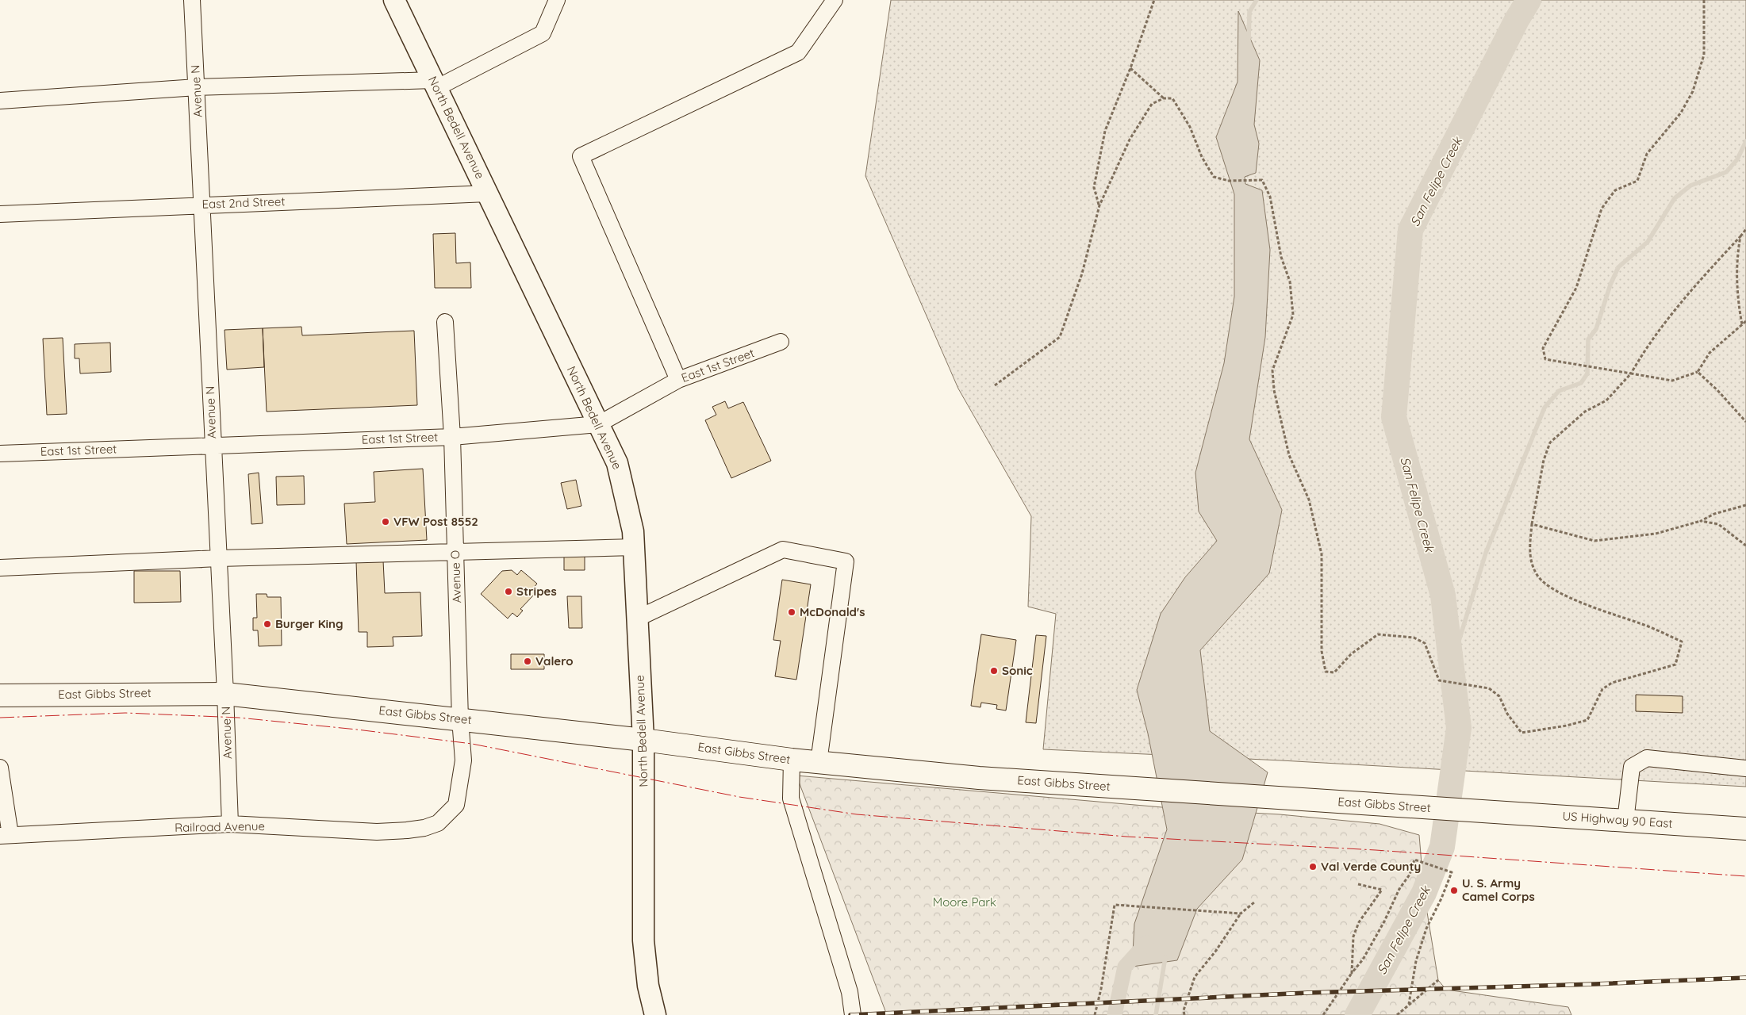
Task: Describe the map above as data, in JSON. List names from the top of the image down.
{
  "streets": {
    "highway": ["East Gibbs Street", "US Highway 90 East"],
    "main road": ["North Bedell Avenue"],
    "street": [
      "Avenue N",
      "East 2nd Street",
      "East 1st Street",
      "Avenue O",
      "Railroad Avenue"
    ]
  },
  "crossings": [
    ["Avenue N", "East 2nd Street"],
    ["Avenue N", "East 1st Street"],
    ["Avenue N", "East Gibbs Street"],
    ["Avenue N", "Railroad Avenue"],
    ["North Bedell Avenue", "East 2nd Street"],
    ["North Bedell Avenue", "East 1st Street"],
    ["North Bedell Avenue", "East Gibbs Street"],
    ["East 1st Street", "Avenue O"],
    ["Avenue O", "East Gibbs Street"],
    ["Avenue O", "Railroad Avenue"],
    ["East Gibbs Street", "US Highway 90 East"]
  ],
  "water": ["San Felipe Creek"],
  "parks": ["Moore Park"],
  "places": [
    "VFW Post 8552",
    "Stripes",
    "McDonald's",
    "Burger King",
    "Valero",
    "Sonic",
    "Val Verde County",
    "U. S. Army Camel Corps"
  ]
}
